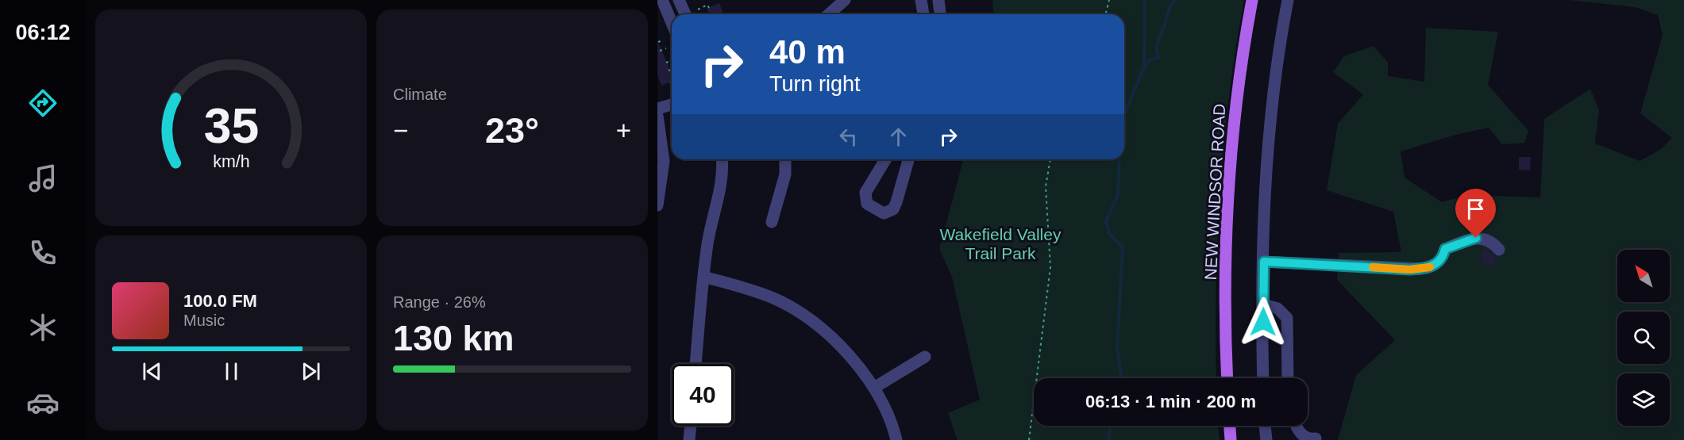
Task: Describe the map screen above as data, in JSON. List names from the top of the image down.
{
  "streets": {
    "main road": ["NEW WINDSOR ROAD"]
  },
  "parks": ["Wakefield Valley Trail Park"],
  "north": "top left",
  "page": {
    "tabs": "06:12",
    "tile": [
      "Climate",
      ["Range · 26%", "130 km"]
    ],
    "turn": ["40 m", "Turn right"],
    "heat": ["−", "23°", "+"],
    "song": ["100.0 FM", "Music"],
    "limit": "40",
    "trip": "06:13 · 1 min · 200 m",
    "gauge": ["35", "km/h"]
  }
}
